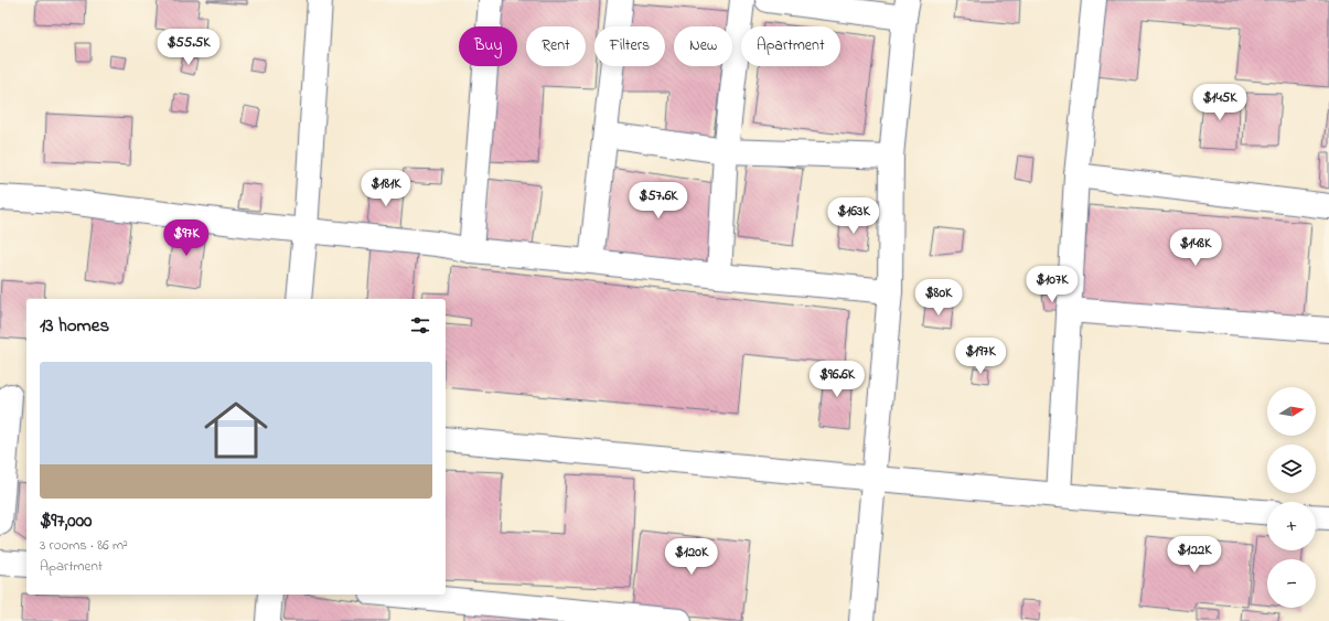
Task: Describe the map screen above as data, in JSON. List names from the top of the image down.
{
  "north": "right",
  "page": {
    "chip": [
      "Buy",
      "Rent",
      "Filters",
      "New",
      "Apartment"
    ],
    "price": [
      "$55.5K",
      "$145K",
      "$181K",
      "$57.6K",
      "$163K",
      "$97K",
      "$148K",
      "$107K",
      "$80K",
      "$197K",
      "$96.6K",
      "$122K",
      "$120K"
    ],
    "heading": "13 homes",
    "list": [
      {
        "name": "$97,000",
        "note": "3 rooms · 86 m² · Apartment"
      }
    ],
    "map_buttons": ["+", "−"]
  }
}
